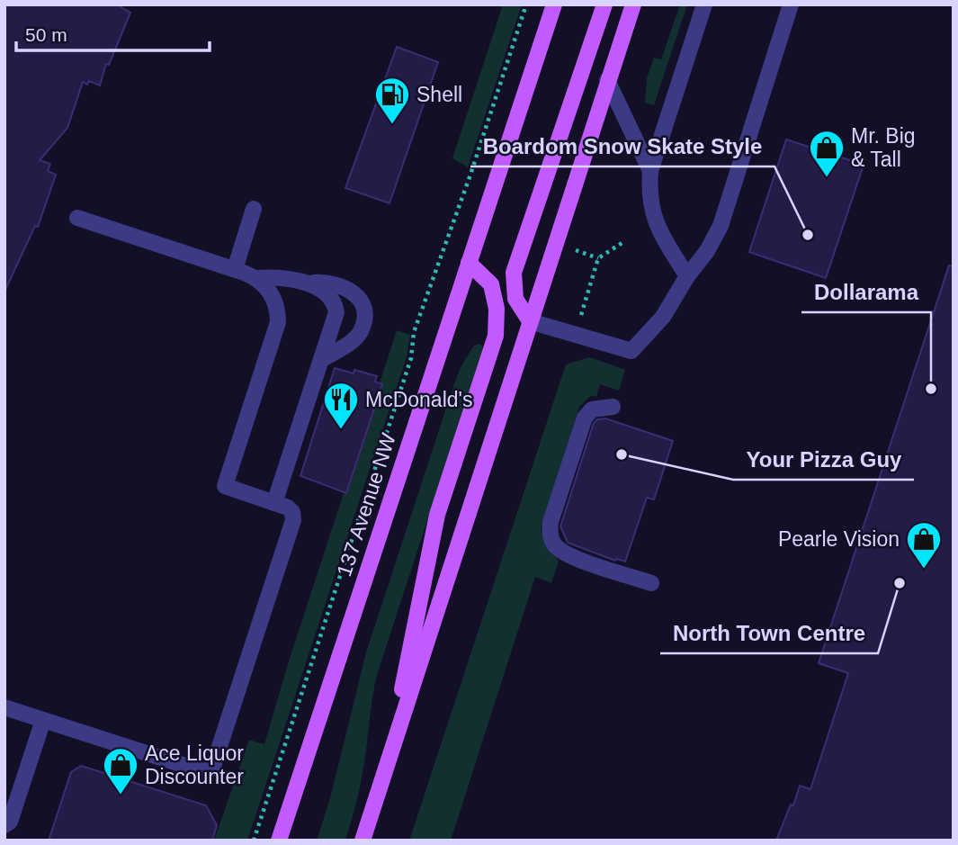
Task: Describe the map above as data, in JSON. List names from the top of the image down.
{
  "streets": {
    "main road": ["137 Avenue NW"]
  },
  "places": {
    "fuel station": ["Shell"],
    "shop": ["Mr. Big & Tall", "Pearle Vision", "Ace Liquor Discounter"],
    "other": [
      "Boardom Snow Skate Style",
      "Dollarama",
      "Your Pizza Guy",
      "North Town Centre"
    ],
    "restaurant": ["McDonald's"]
  },
  "scale_bar": "50 m"
}
